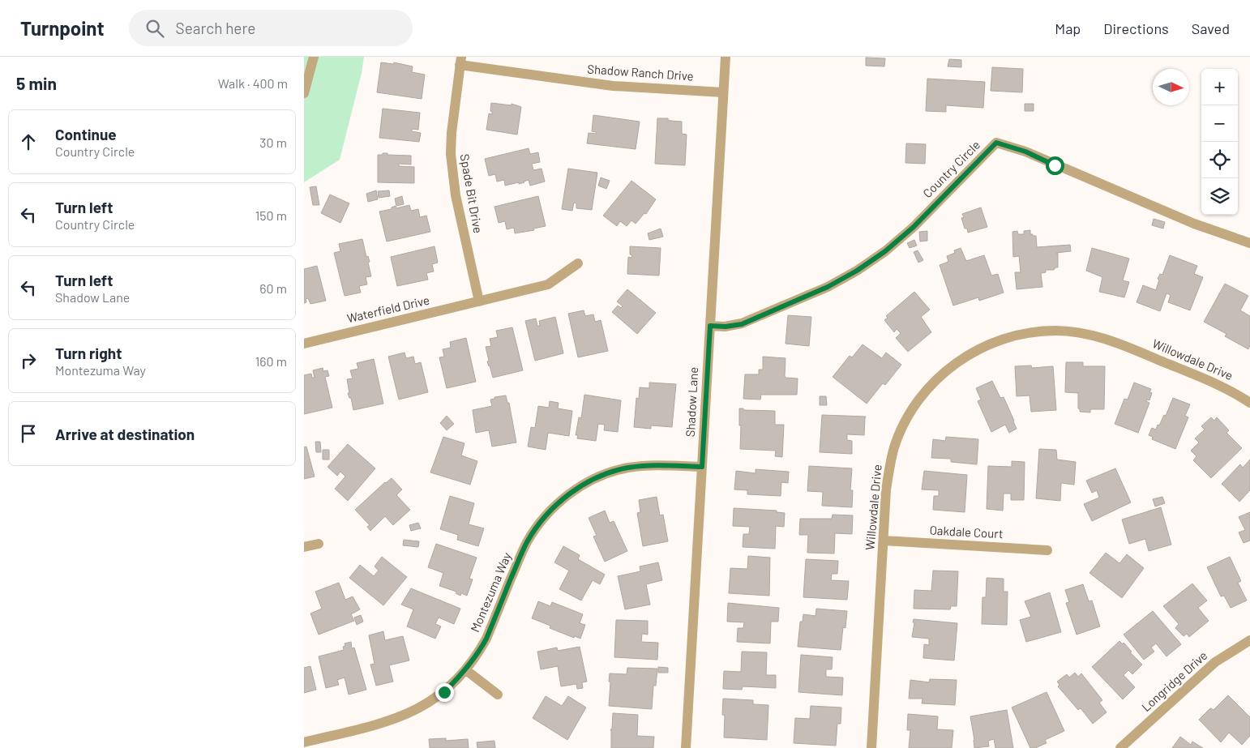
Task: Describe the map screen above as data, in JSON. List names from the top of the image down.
{
  "streets": {
    "street": [
      "Shadow Ranch Drive",
      "Country Circle",
      "Spade Bit Drive",
      "Waterfield Drive",
      "Willowdale Drive",
      "Shadow Lane",
      "Oakdale Court",
      "Montezuma Way",
      "Longridge Drive"
    ]
  },
  "crossings": [
    ["Shadow Ranch Drive", "Spade Bit Drive"],
    ["Shadow Ranch Drive", "Shadow Lane"],
    ["Country Circle", "Shadow Lane"],
    ["Spade Bit Drive", "Waterfield Drive"],
    ["Willowdale Drive", "Oakdale Court"],
    ["Shadow Lane", "Montezuma Way"]
  ],
  "north": "right",
  "page": {
    "header": "Turnpoint",
    "search": "Search here",
    "nav": ["Map", "Directions", "Saved"],
    "heading": ["5 min", "Walk · 400 m"],
    "map_buttons": ["+", "−"],
    "list": [
      ["Continue", "Country Circle", "30 m"],
      ["Turn left", "Country Circle", "150 m"],
      ["Turn left", "Shadow Lane", "60 m"],
      ["Turn right", "Montezuma Way", "160 m"],
      "Arrive at destination"
    ]
  }
}
